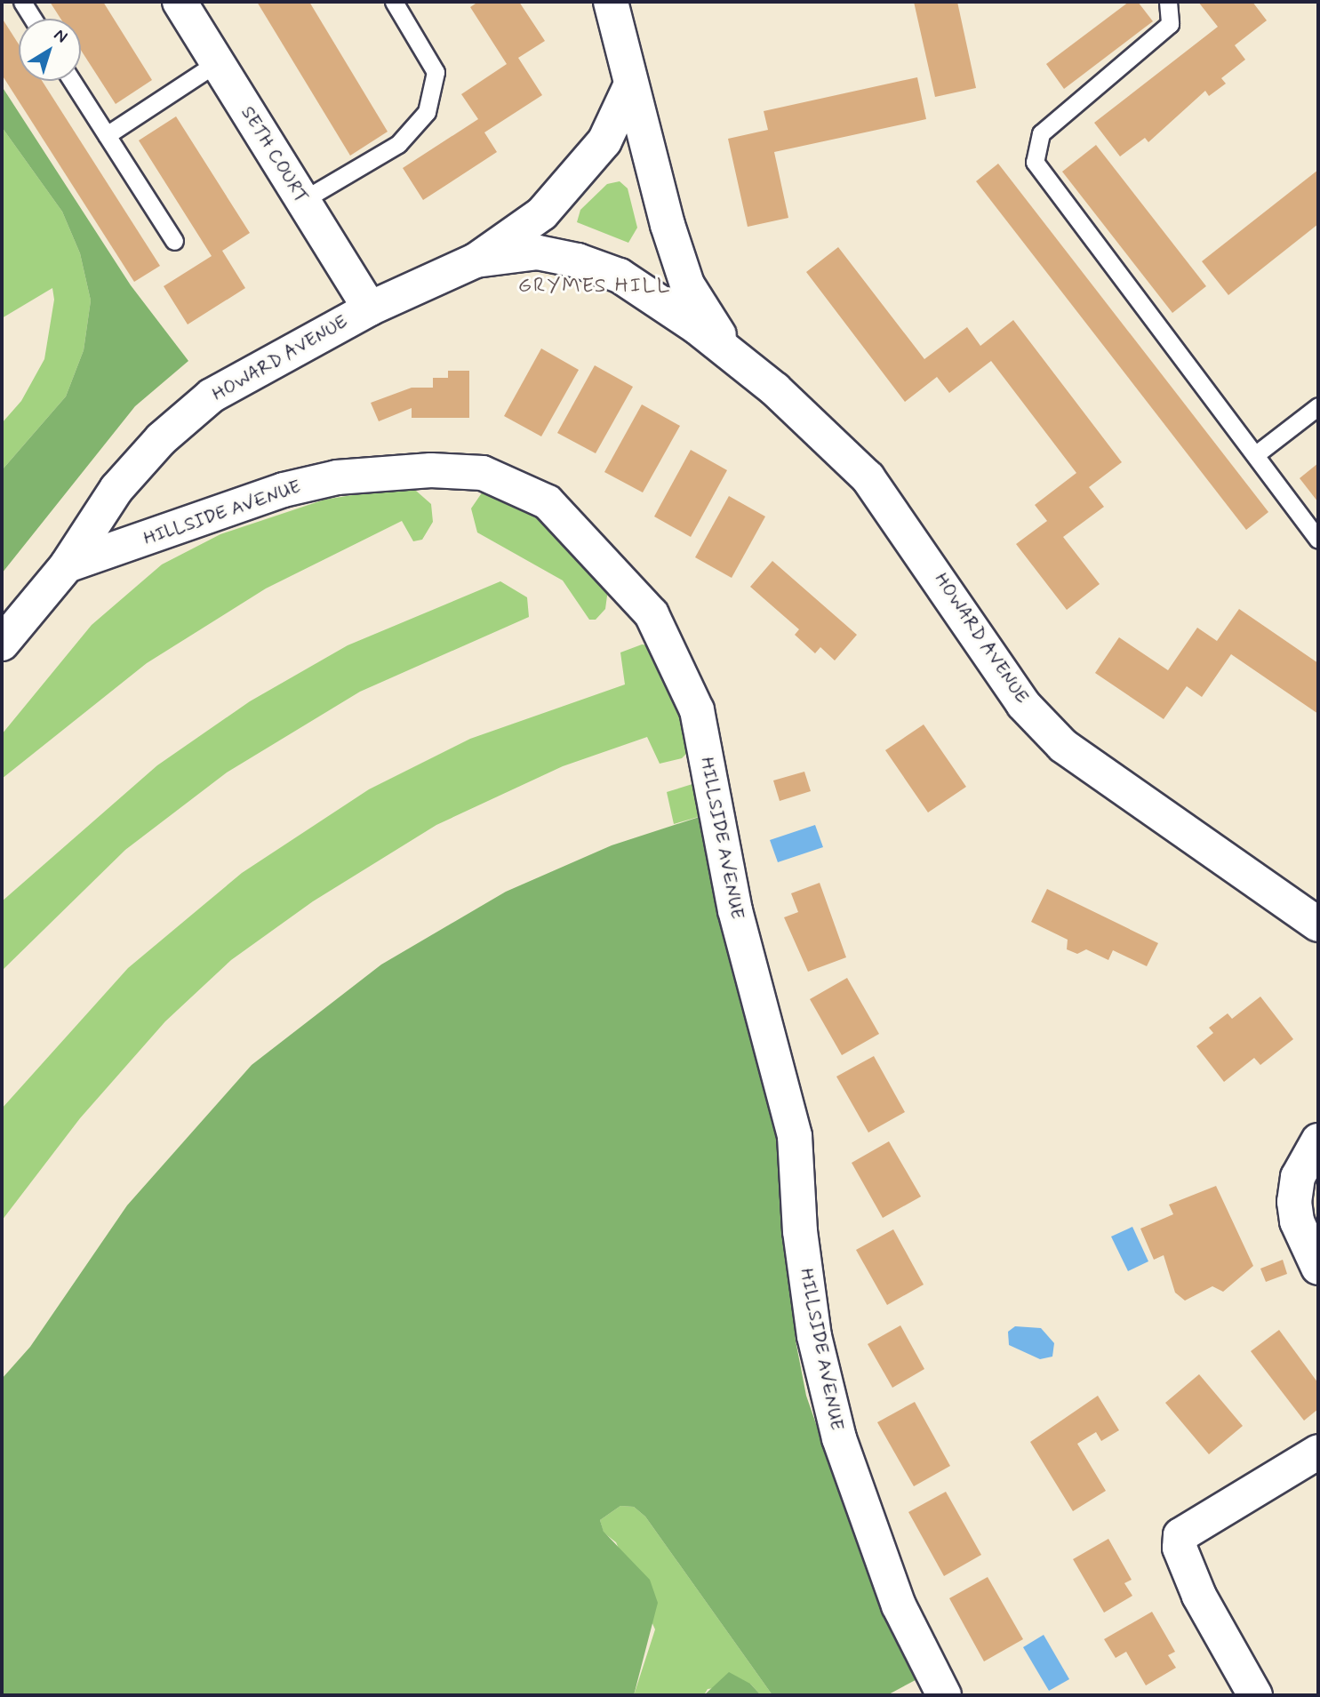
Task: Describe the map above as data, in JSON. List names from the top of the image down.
{
  "streets": {
    "street": ["SETH COURT", "HOWARD AVENUE", "HILLSIDE AVENUE"]
  },
  "crossings": [
    ["SETH COURT", "HOWARD AVENUE"],
    ["HOWARD AVENUE", "HILLSIDE AVENUE"]
  ],
  "districts": ["GRYMES HILL"],
  "north": "top right"
}
